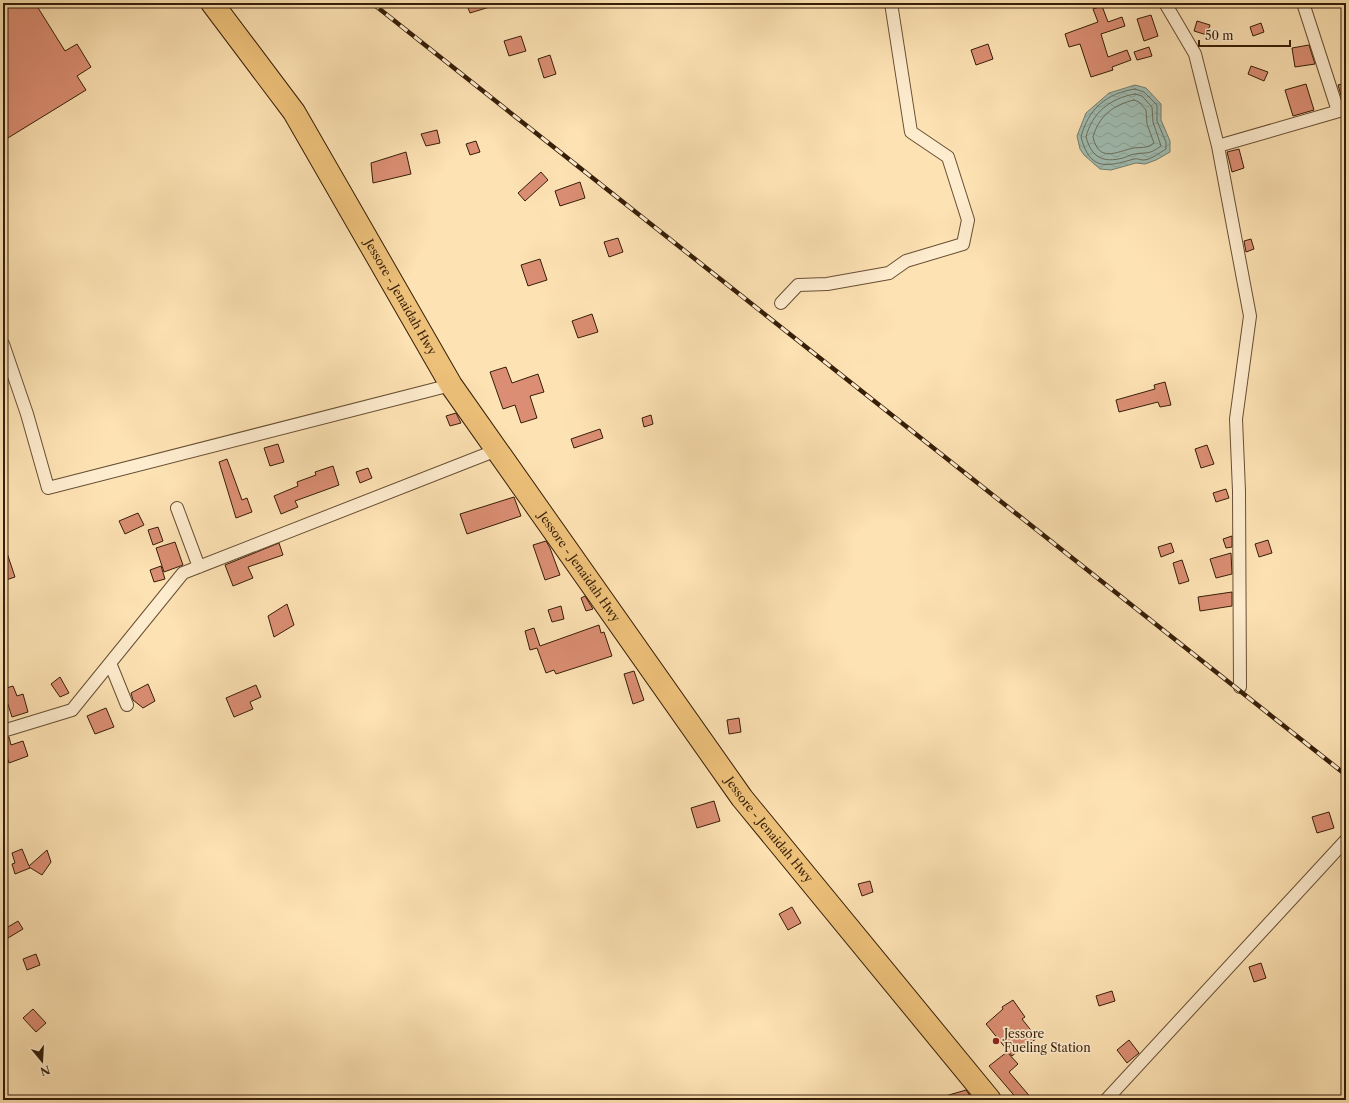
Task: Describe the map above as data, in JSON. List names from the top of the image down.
{
  "streets": {
    "highway": ["Jessore - Jenaidah Hwy"]
  },
  "places": ["Jessore Fueling Station"],
  "scale_bar": "50 m",
  "north": "bottom"
}
